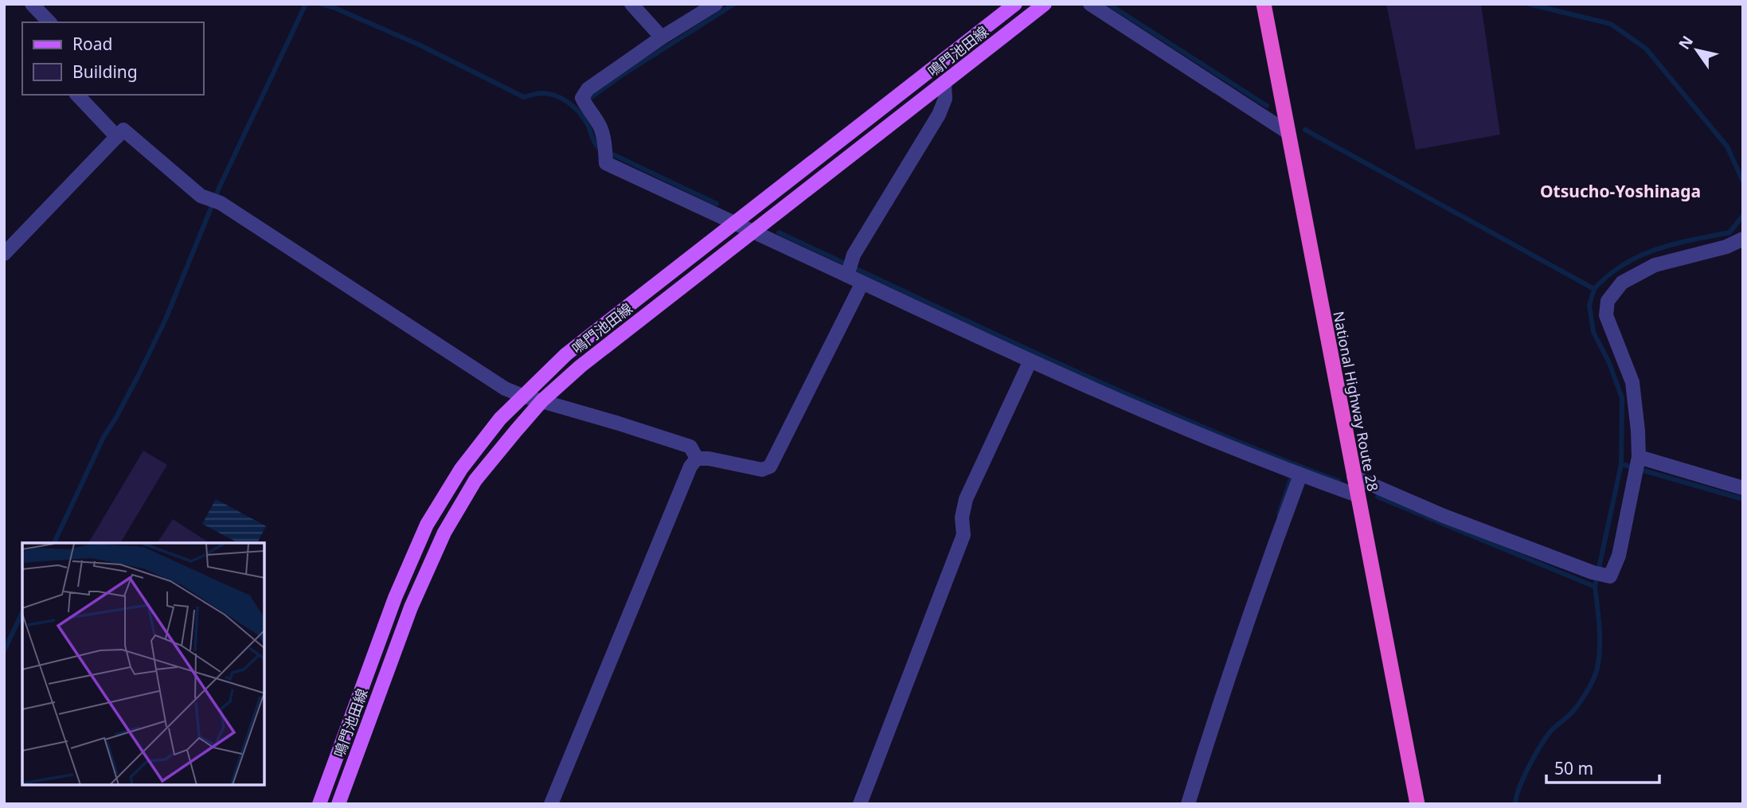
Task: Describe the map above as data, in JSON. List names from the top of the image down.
{
  "streets": {
    "highway": ["National Highway Route 28"],
    "main road": ["鳴門池田線"]
  },
  "districts": ["Otsucho-Yoshinaga"],
  "legend": ["Road", "Building"],
  "scale_bar": "50 m",
  "north": "top left"
}
